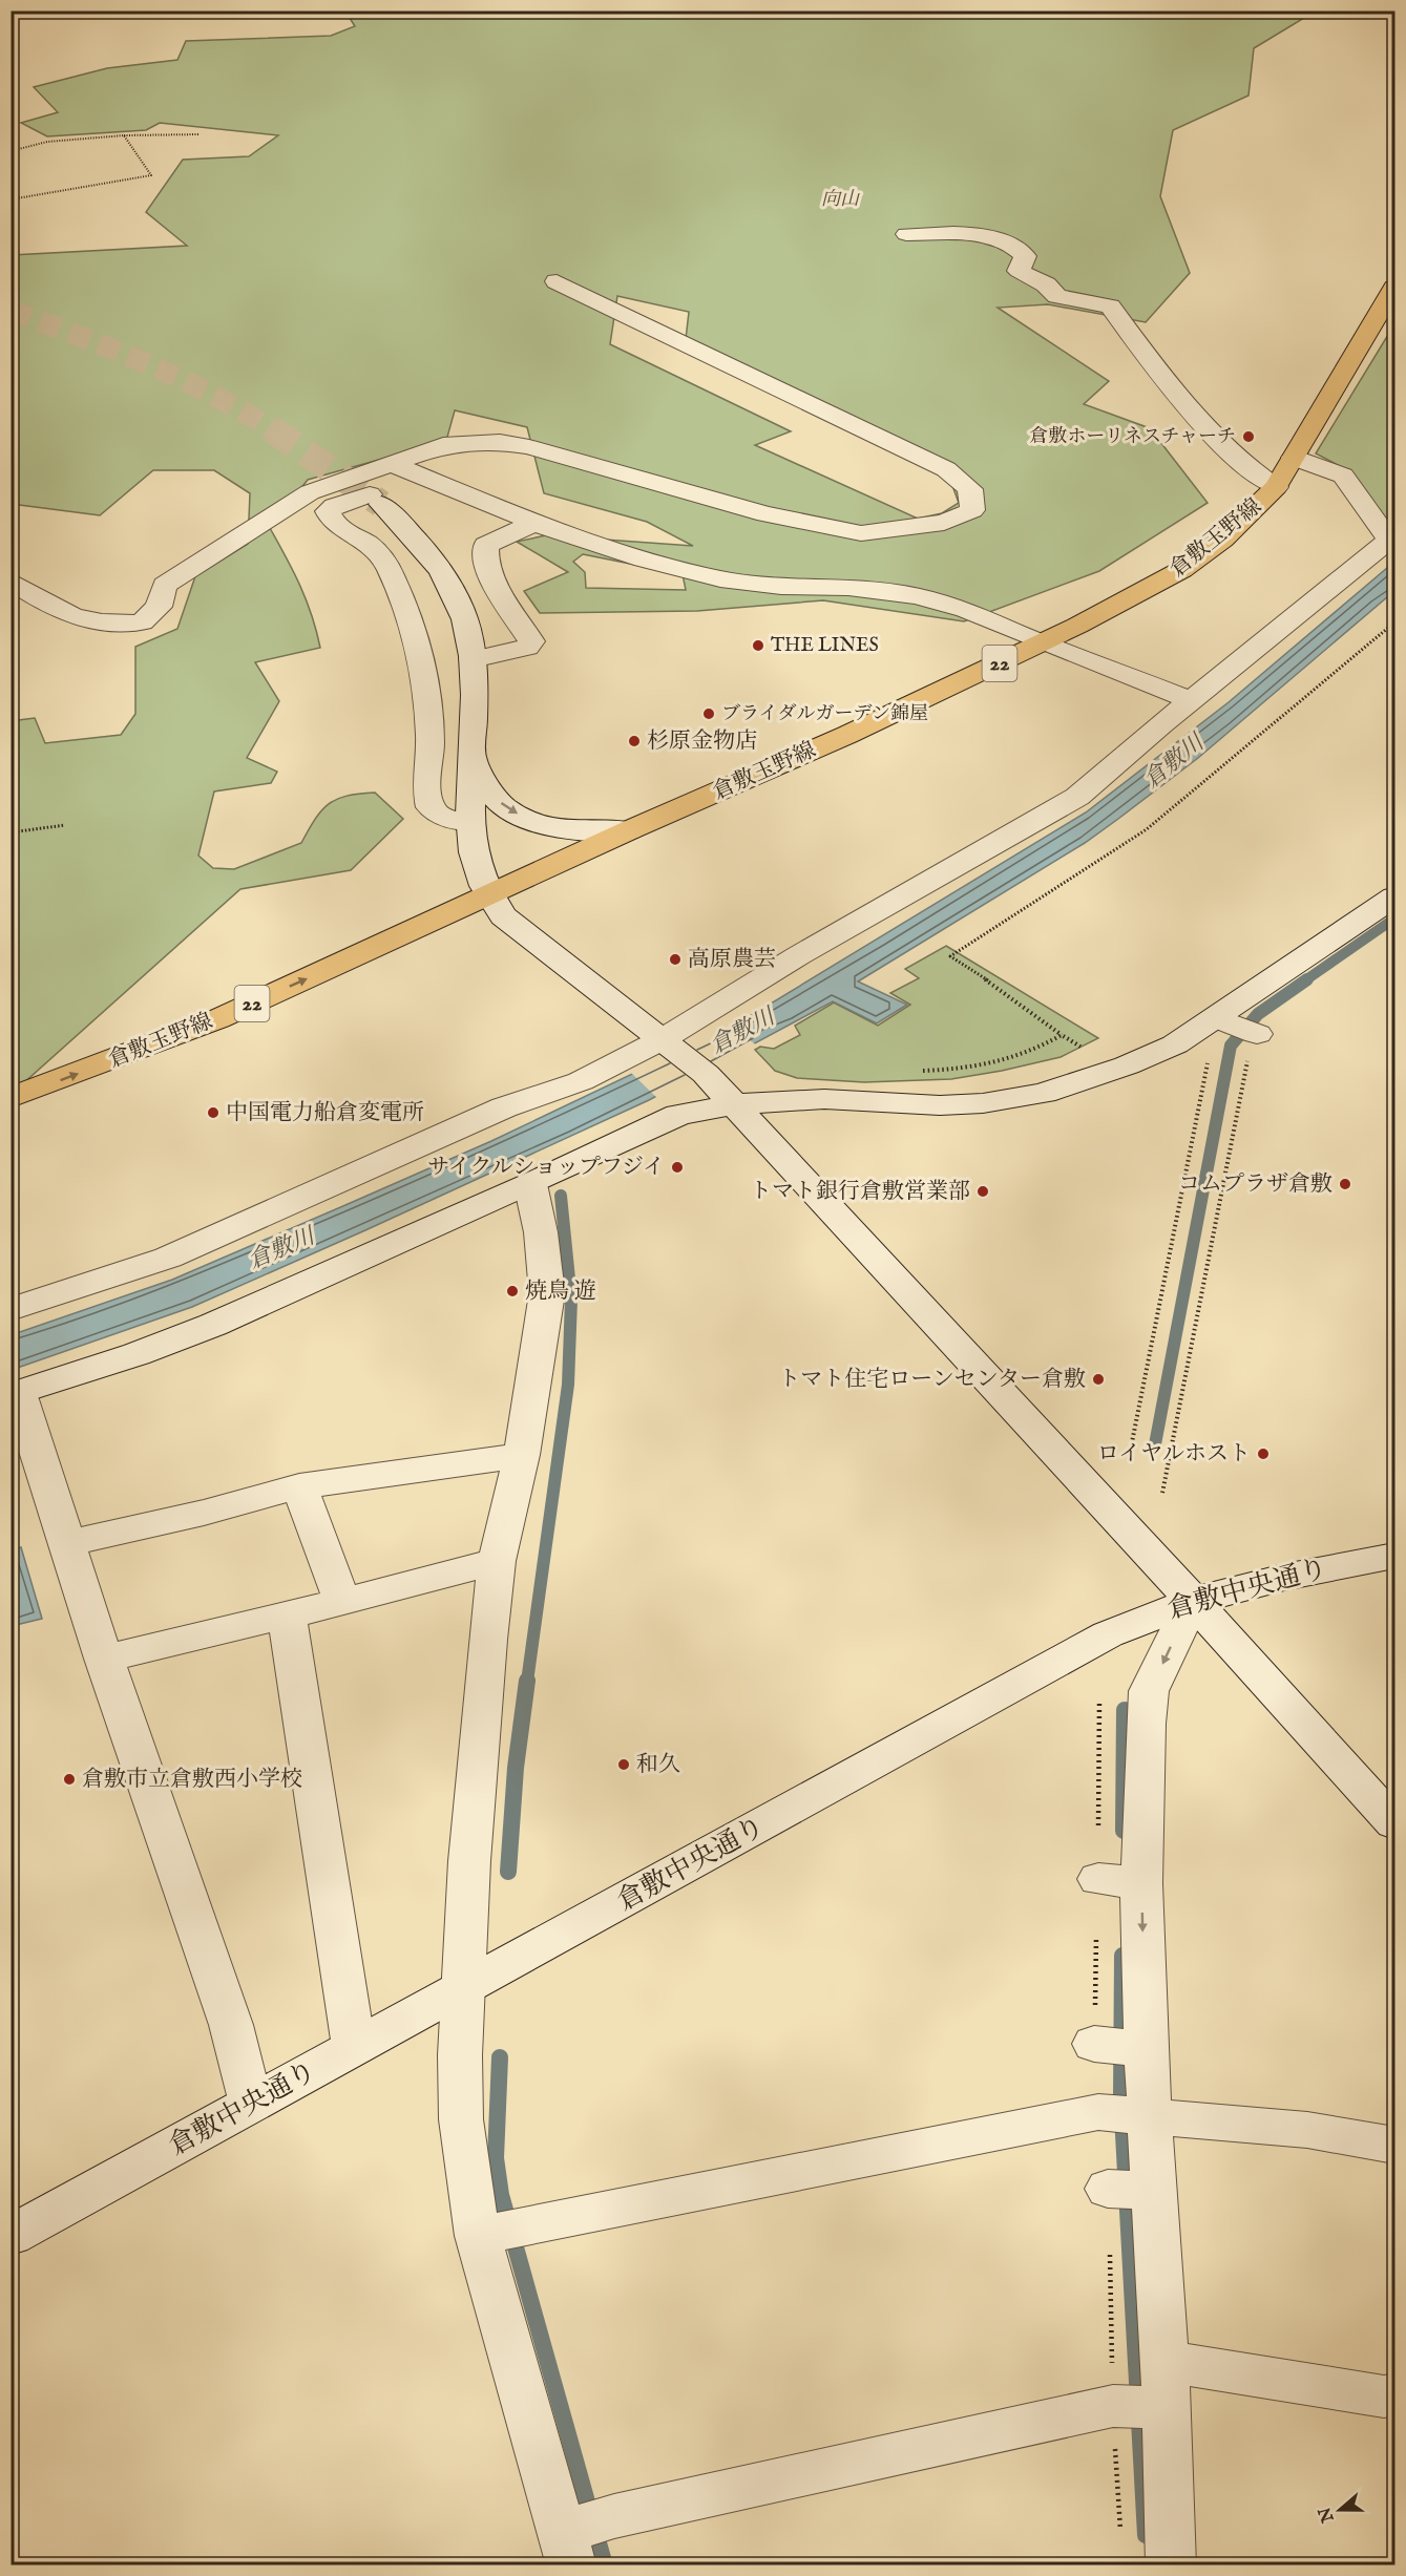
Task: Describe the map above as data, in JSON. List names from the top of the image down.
{
  "streets": {
    "main road": ["倉敷玉野線", "22"],
    "street": ["倉敷中央通り"]
  },
  "water": ["倉敷川"],
  "parks": ["向山"],
  "places": [
    "倉敷ホーリネスチャーチ",
    "THE LINES",
    "ブライダルガーデン錦屋",
    "杉原金物店",
    "高原農芸",
    "中国電力船倉変電所",
    "サイクルショップフジイ",
    "コムプラザ倉敷",
    "トマト銀行倉敷営業部",
    "焼鳥 遊",
    "トマト住宅ローンセンター倉敷",
    "ロイヤルホスト",
    "和久",
    "倉敷市立倉敷西小学校"
  ],
  "north": "left"
}
